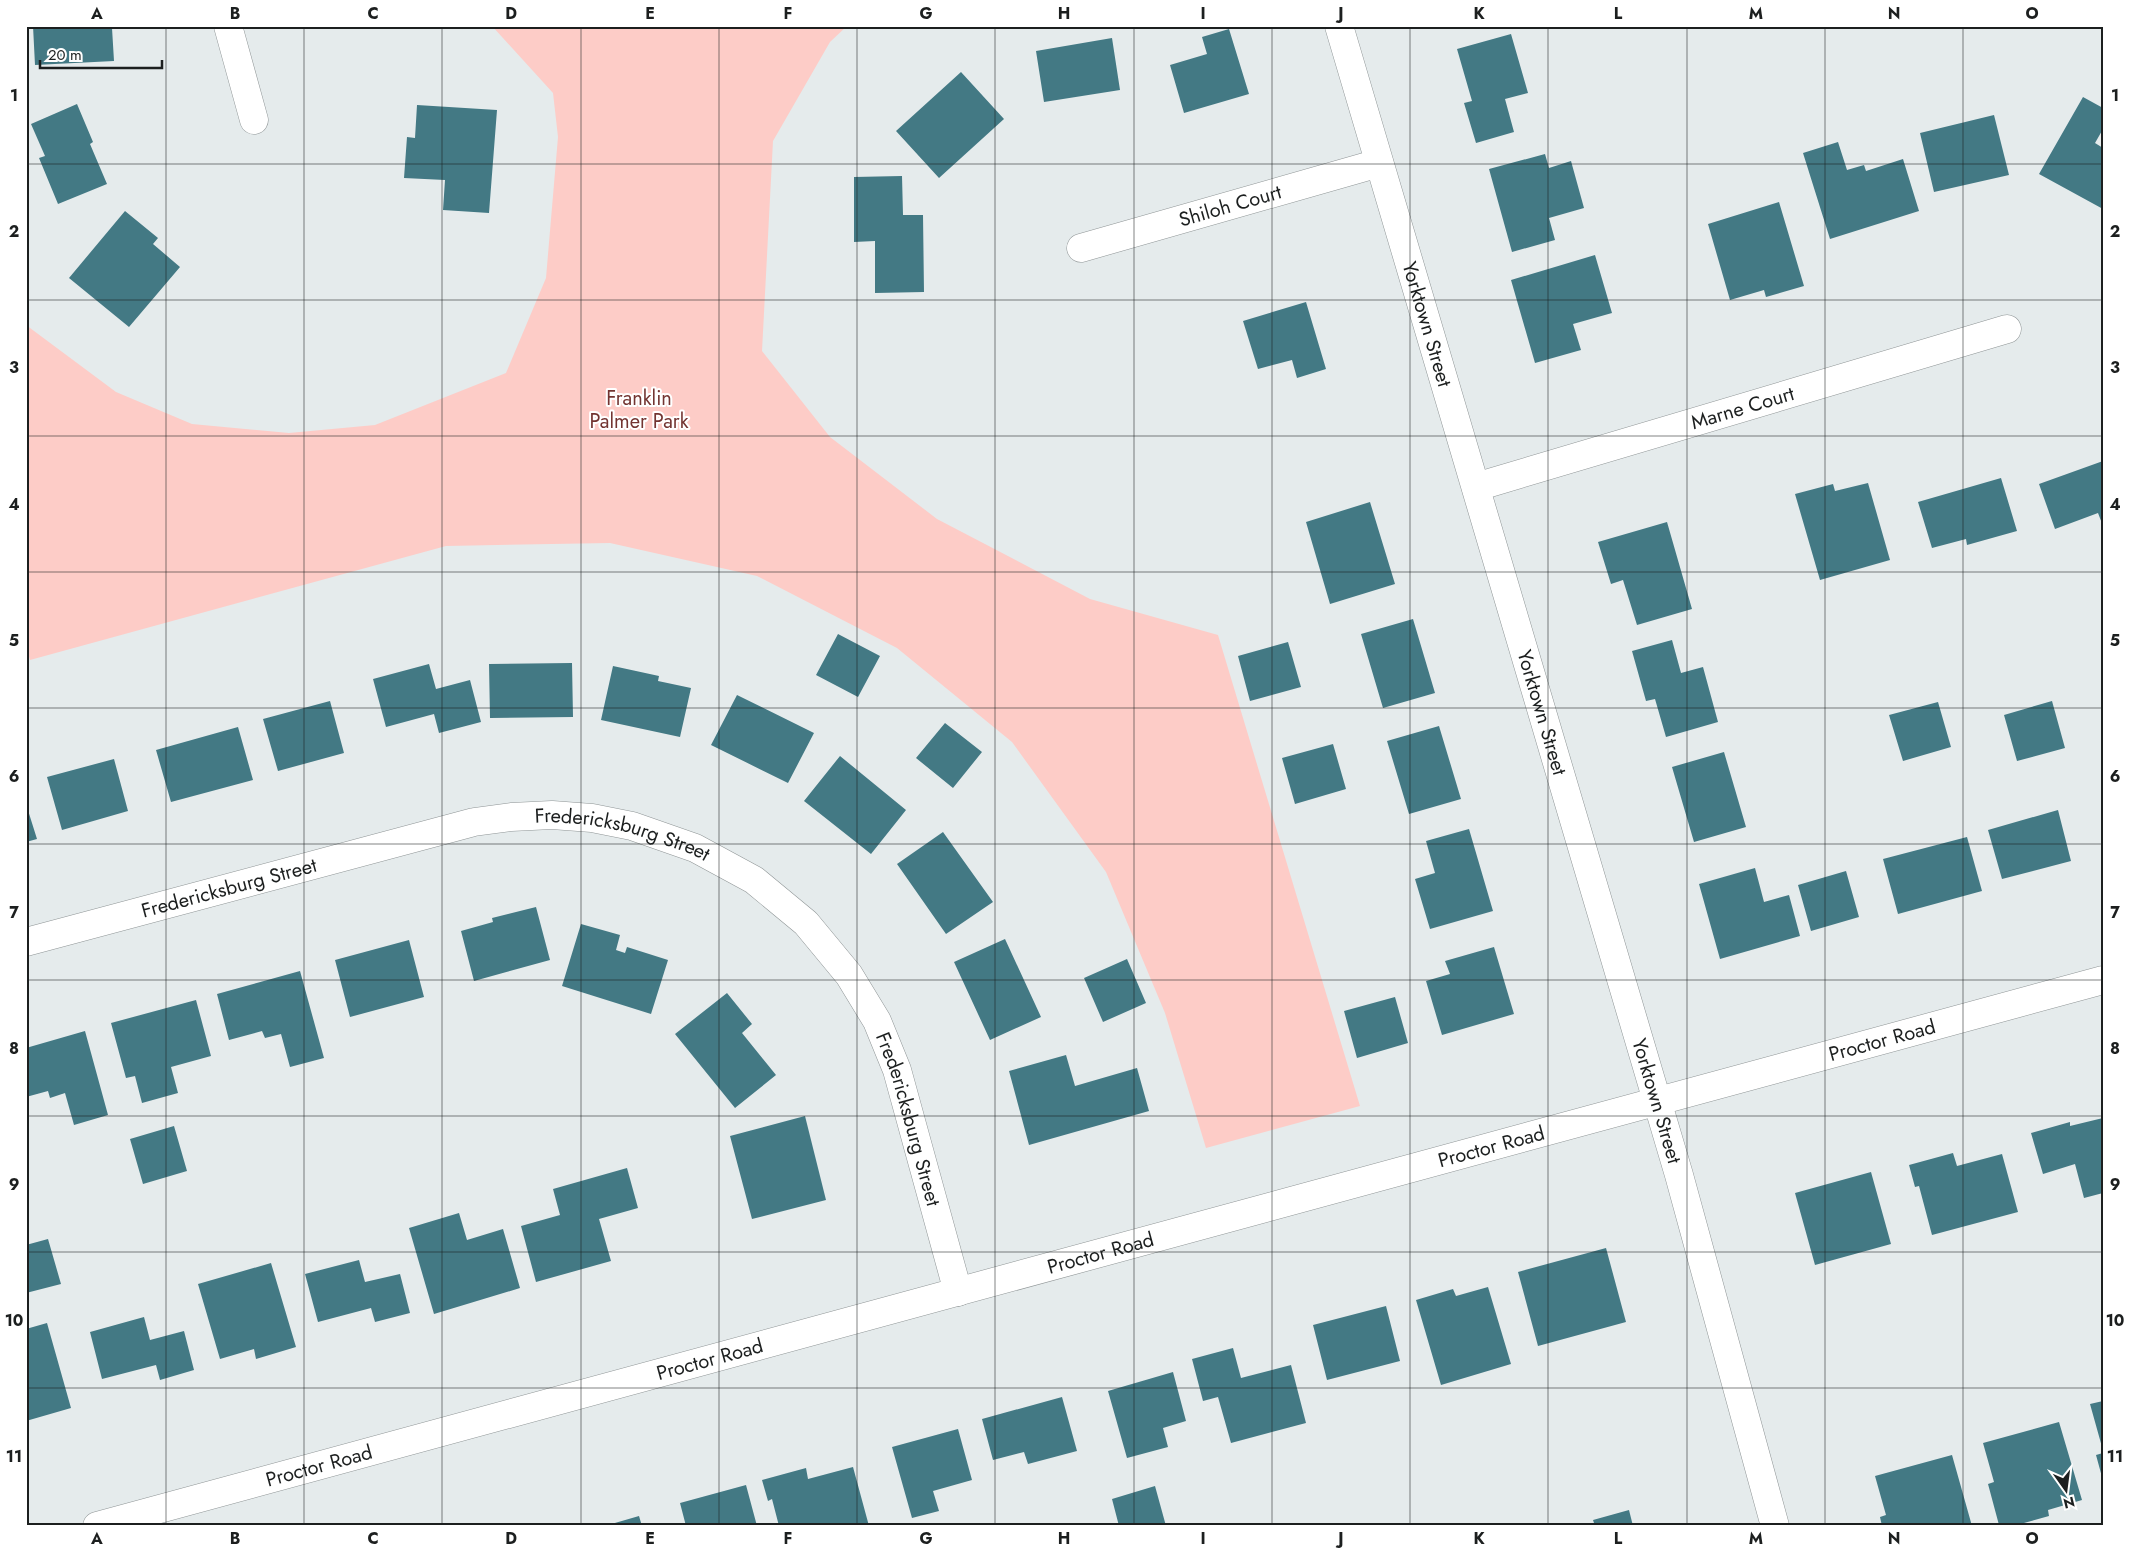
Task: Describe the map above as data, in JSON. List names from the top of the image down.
{
  "streets": {
    "street": [
      "Shiloh Court",
      "Yorktown Street",
      "Marne Court",
      "Fredericksburg Street",
      "Proctor Road"
    ]
  },
  "crossings": [
    ["Shiloh Court", "Yorktown Street"],
    ["Yorktown Street", "Marne Court"],
    ["Yorktown Street", "Proctor Road"],
    ["Fredericksburg Street", "Proctor Road"]
  ],
  "parks": ["Franklin Palmer Park"],
  "scale_bar": "20 m",
  "north": "bottom",
  "grid": {
    "columns": [
      "A",
      "B",
      "C",
      "D",
      "E",
      "F",
      "G",
      "H",
      "I",
      "J",
      "K",
      "L",
      "M",
      "N",
      "O"
    ],
    "rows": [
      "1",
      "2",
      "3",
      "4",
      "5",
      "6",
      "7",
      "8",
      "9",
      "10",
      "11"
    ]
  }
}
